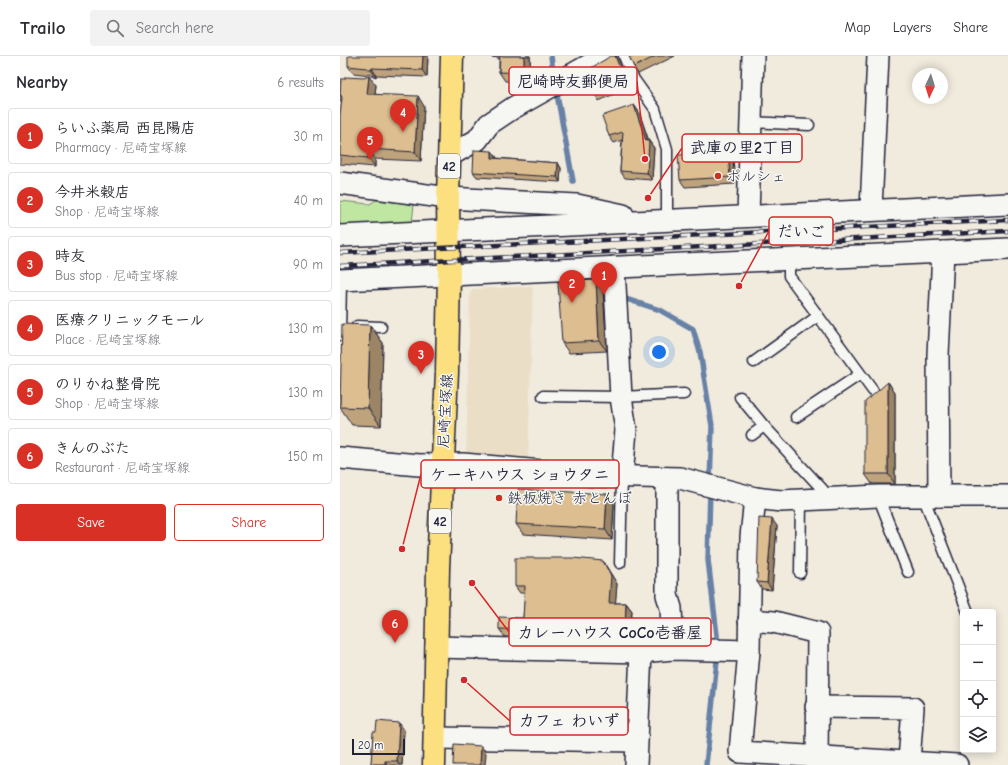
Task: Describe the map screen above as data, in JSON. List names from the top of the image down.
{
  "streets": {
    "main road": ["42", "尼崎宝塚線"]
  },
  "places": [
    "尼崎時友郵便局",
    "ポルシェ",
    "武庫の里2丁目",
    "だいご",
    "鉄板焼き 赤とんぼ",
    "ケーキハウス ショウタニ",
    "カレーハウス CoCo壱番屋",
    "カフェ わいず"
  ],
  "scale_bar": "20 m",
  "north": "bottom",
  "page": {
    "header": "Trailo",
    "search": "Search here",
    "nav": ["Map", "Layers", "Share"],
    "heading": ["Nearby", "6 results"],
    "pins": [
      "4",
      "5",
      "1",
      "2",
      "3",
      "6"
    ],
    "list": [
      {
        "mark": "1",
        "name": "らいふ薬局 西昆陽店",
        "note": "Pharmacy · 尼崎宝塚線",
        "value": "30 m"
      },
      {
        "mark": "2",
        "name": "今井米穀店",
        "note": "Shop · 尼崎宝塚線",
        "value": "40 m"
      },
      {
        "mark": "3",
        "name": "時友",
        "note": "Bus stop · 尼崎宝塚線",
        "value": "90 m"
      },
      {
        "mark": "4",
        "name": "医療クリニックモール",
        "note": "Place · 尼崎宝塚線",
        "value": "130 m"
      },
      {
        "mark": "5",
        "name": "のりかね整骨院",
        "note": "Shop · 尼崎宝塚線",
        "value": "130 m"
      },
      {
        "mark": "6",
        "name": "きんのぶた",
        "note": "Restaurant · 尼崎宝塚線",
        "value": "150 m"
      }
    ],
    "buttons": ["Save", "Share"],
    "map_buttons": ["+", "−"],
    "scale": "20 m"
  }
}
